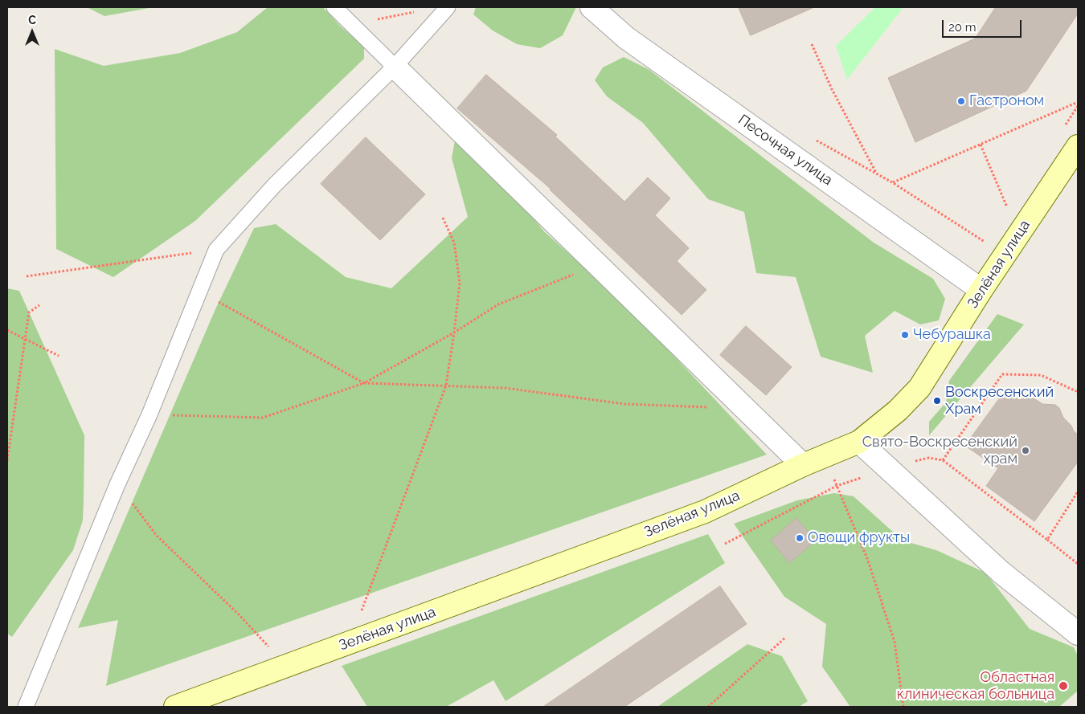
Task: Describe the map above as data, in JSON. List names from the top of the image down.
{
  "streets": {
    "street": ["Песочная улица", "Зелёная улица"]
  },
  "crossings": [
    ["Песочная улица", "Зелёная улица"]
  ],
  "places": [
    "Гастроном",
    "Чебурашка",
    "Воскресенский Храм",
    "Свято-Воскресенский храм",
    "Овощи фрукты",
    "Областная клиническая больница"
  ],
  "scale_bar": "20 m",
  "north": "top"
}
